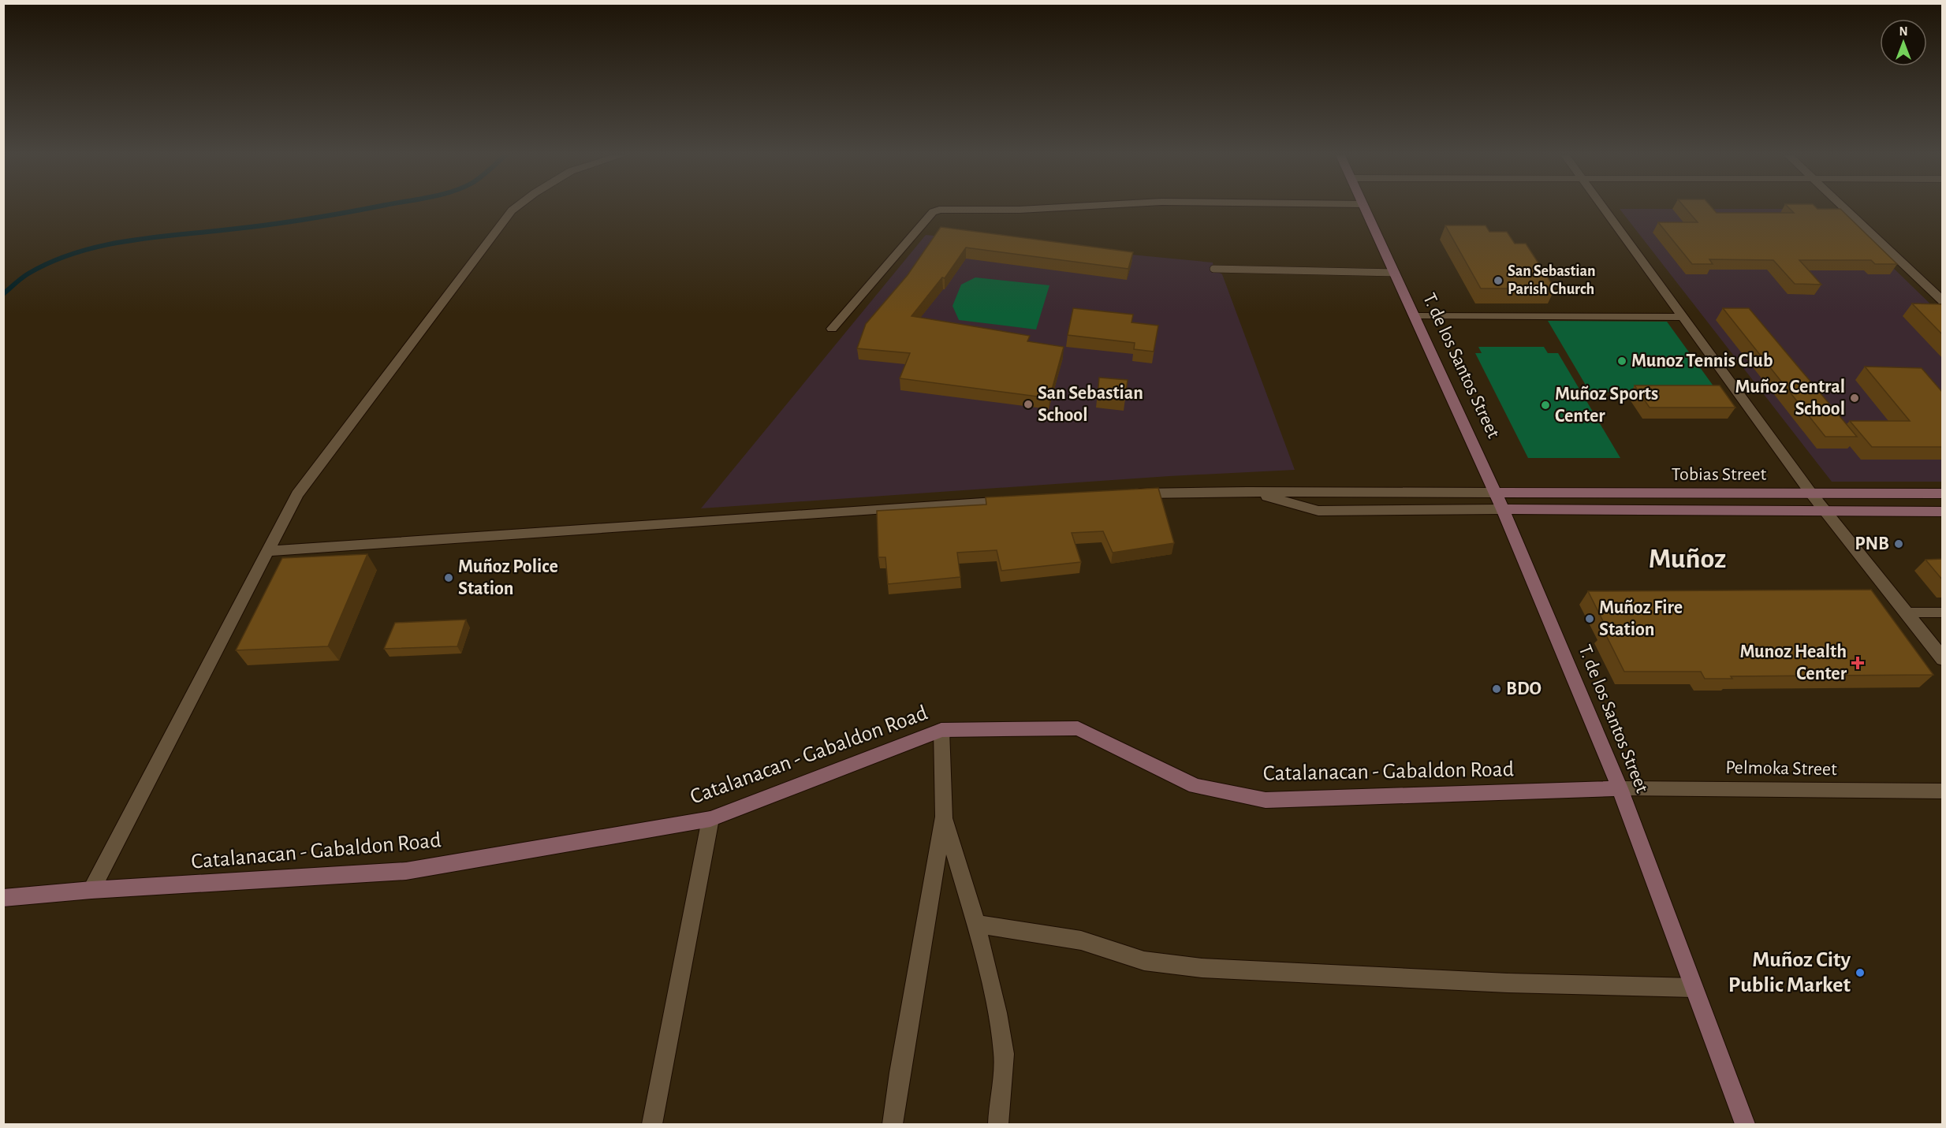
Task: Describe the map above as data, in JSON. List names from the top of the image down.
{
  "streets": {
    "main road": ["T. de los Santos Street", "Tobias Street", "Catalanacan - Gabaldon Road"],
    "street": ["Pelmoka Street"]
  },
  "crossings": [
    ["T. de los Santos Street", "Tobias Street"],
    ["T. de los Santos Street", "Catalanacan - Gabaldon Road"],
    ["T. de los Santos Street", "Pelmoka Street"],
    ["Catalanacan - Gabaldon Road", "Pelmoka Street"]
  ],
  "districts": ["Muñoz"],
  "places": {
    "other": [
      "San Sebastian Parish Church",
      "Munoz Tennis Club",
      "Muñoz Central School",
      "San Sebastian School",
      "Muñoz Sports Center",
      "PNB",
      "Muñoz Police Station",
      "Muñoz Fire Station",
      "BDO",
      "Muñoz City Public Market"
    ],
    "health": ["Munoz Health Center"]
  },
  "north": "top"
}
